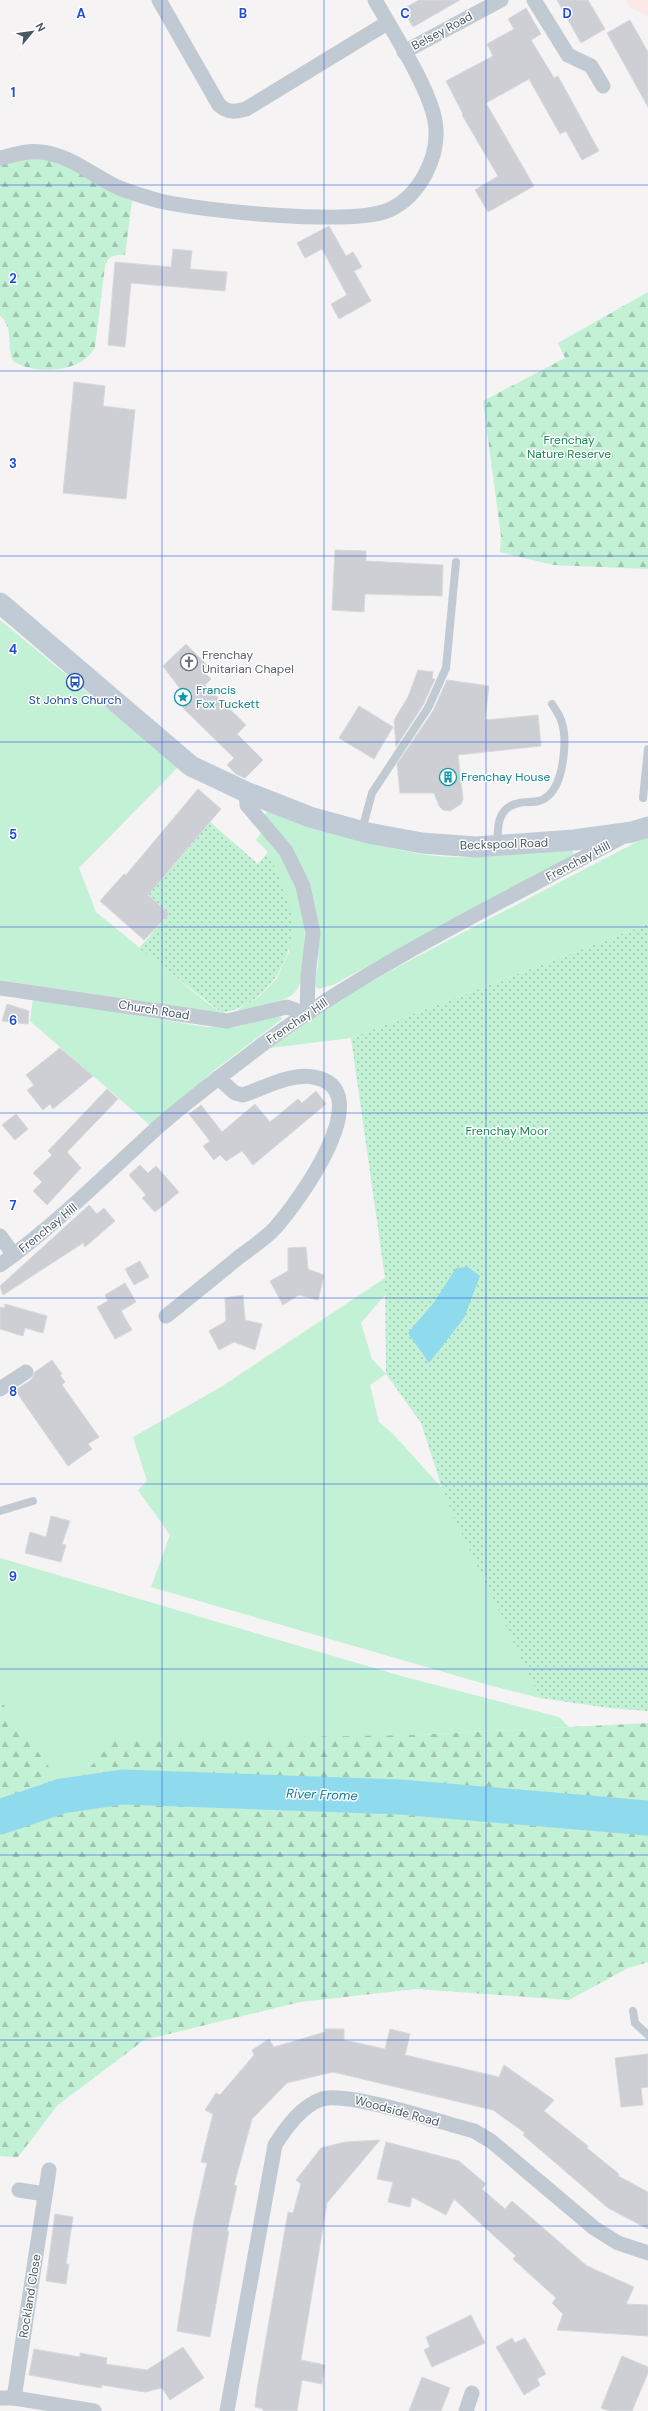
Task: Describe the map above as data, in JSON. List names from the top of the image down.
{
  "streets": {
    "street": [
      "Belsey Road",
      "Beckspool Road",
      "Frenchay Hill",
      "Church Road",
      "Woodside Road",
      "Rockland Close"
    ]
  },
  "crossings": [
    ["Beckspool Road", "Frenchay Hill"],
    ["Frenchay Hill", "Church Road"]
  ],
  "water": ["River Frome"],
  "parks": ["Frenchay Nature Reserve", "Frenchay Moor"],
  "places": {
    "church": ["Frenchay Unitarian Chapel"],
    "bus stop": ["St John's Church"],
    "place": ["Francis Fox Tuckett"],
    "building": ["Frenchay House"]
  },
  "north": "top right",
  "grid": {
    "columns": [
      "A",
      "B",
      "C",
      "D"
    ],
    "rows": [
      "1",
      "2",
      "3",
      "4",
      "5",
      "6",
      "7",
      "8",
      "9"
    ]
  }
}
